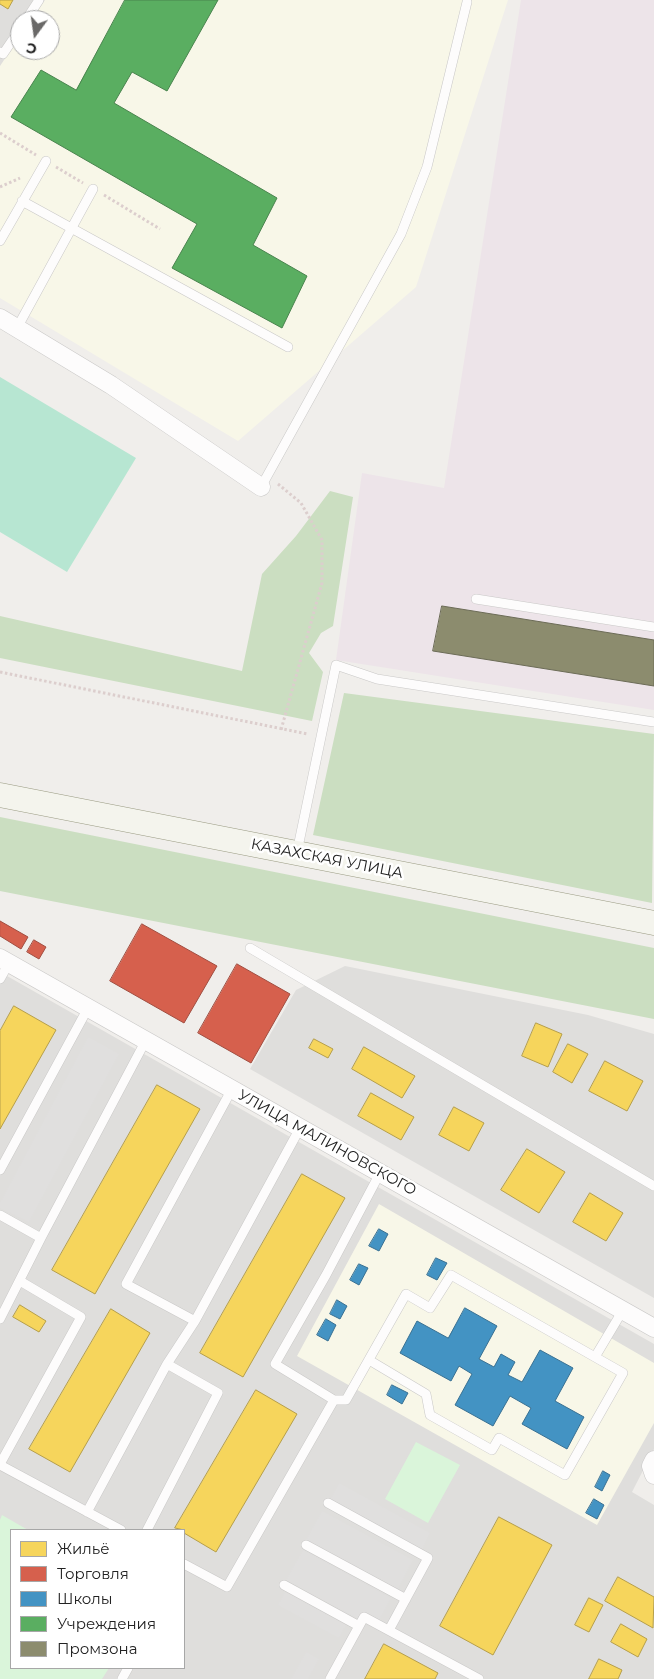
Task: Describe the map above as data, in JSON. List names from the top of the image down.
{
  "streets": {
    "main road": ["КАЗАХСКАЯ УЛИЦА"],
    "street": ["УЛИЦА МАЛИНОВСКОГО"]
  },
  "legend": [
    "Жильё",
    "Торговля",
    "Школы",
    "Учреждения",
    "Промзона"
  ],
  "north": "bottom"
}
